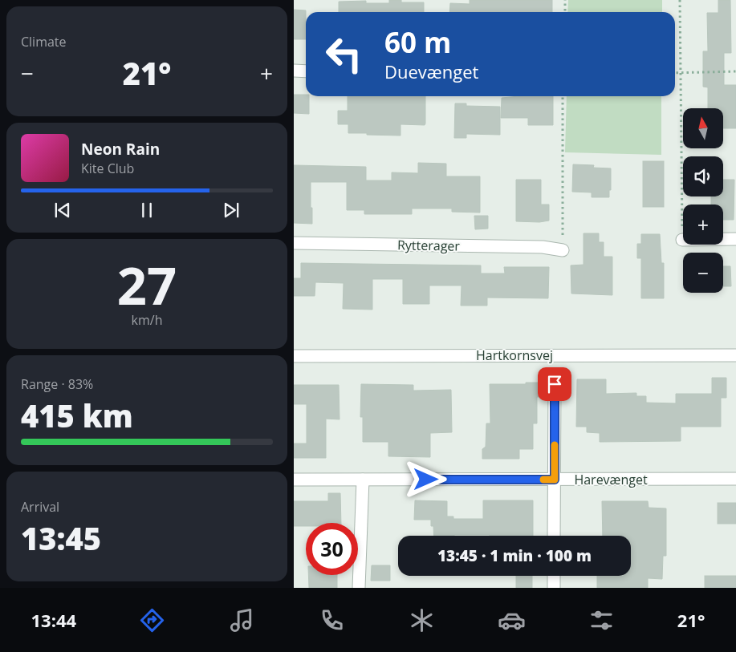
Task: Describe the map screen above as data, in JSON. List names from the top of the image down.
{
  "streets": {
    "street": ["Rytterager", "Hartkornsvej", "Harevænget"]
  },
  "north": "top",
  "page": {
    "tile": [
      "Climate",
      ["27", "km/h"],
      ["Range · 83%", "415 km"],
      ["Arrival", "13:45"]
    ],
    "turn": ["60 m", "Duevænget"],
    "heat": ["−", "21°", "+"],
    "map_buttons": ["+", "−"],
    "song": ["Neon Rain", "Kite Club"],
    "limit": "30",
    "trip": "13:45 · 1 min · 100 m",
    "tabs": ["13:44", "21°"]
  }
}
